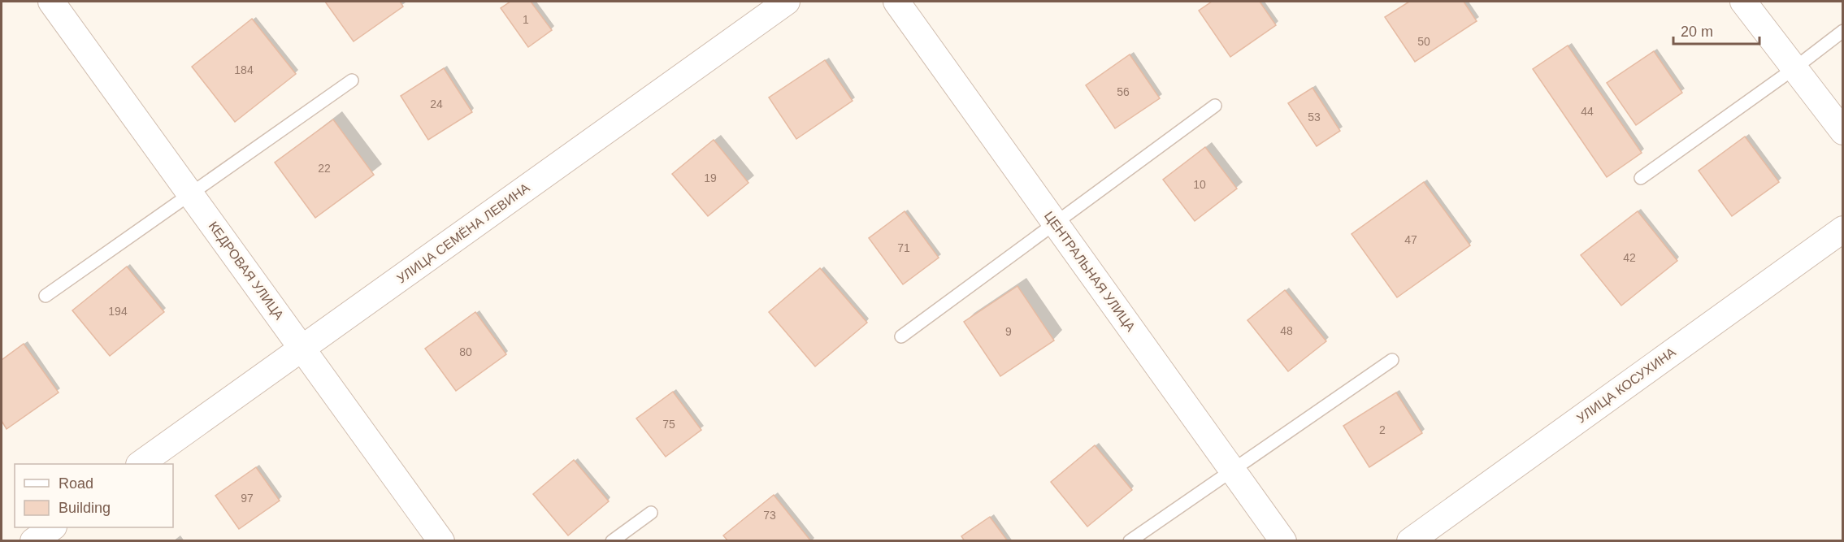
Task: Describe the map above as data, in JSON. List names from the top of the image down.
{
  "streets": {
    "street": [
      "УЛИЦА СЕМЁНА ЛЕВИНА",
      "КЕДРОВАЯ УЛИЦА",
      "ЦЕНТРАЛЬНАЯ УЛИЦА",
      "УЛИЦА КОСУХИНА"
    ]
  },
  "crossings": [
    ["УЛИЦА СЕМЁНА ЛЕВИНА", "КЕДРОВАЯ УЛИЦА"]
  ],
  "house_numbers": [
    "1",
    "50",
    "184",
    "56",
    "24",
    "44",
    "53",
    "22",
    "19",
    "10",
    "47",
    "71",
    "42",
    "194",
    "48",
    "9",
    "80",
    "75",
    "2",
    "97",
    "73"
  ],
  "legend": ["Road", "Building"],
  "scale_bar": "20 m"
}
